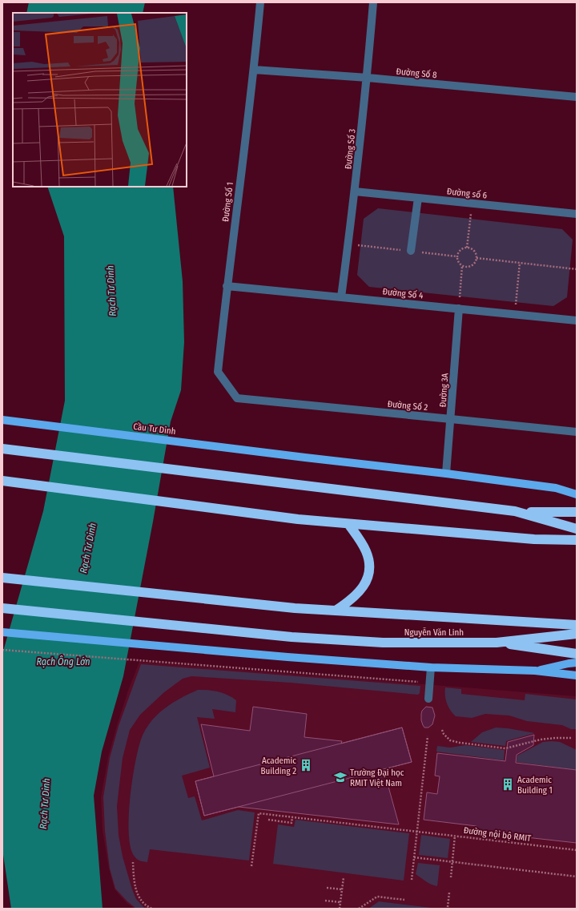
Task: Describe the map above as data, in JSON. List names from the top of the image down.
{
  "streets": {
    "highway": ["Nguyễn Văn Linh"],
    "main road": ["Cầu Tư Dinh"],
    "street": [
      "Đường Số 8",
      "Đường Số 3",
      "Đường số 6",
      "Đường Số 1",
      "Đường Số 4",
      "Đường 3A",
      "Đường Số 2"
    ],
    "path": ["Đường nội bộ RMIT"]
  },
  "crossings": [
    ["Đường Số 8", "Đường Số 3"],
    ["Đường Số 8", "Đường Số 1"],
    ["Đường Số 3", "Đường số 6"],
    ["Đường Số 3", "Đường Số 4"],
    ["Đường Số 1", "Đường Số 4"],
    ["Đường Số 1", "Đường Số 2"],
    ["Đường Số 4", "Đường 3A"],
    ["Đường 3A", "Đường Số 2"],
    ["Đường 3A", "Cầu Tư Dinh"]
  ],
  "water": ["Rạch Tư Dinh", "Rạch Ông Lớn"],
  "places": {
    "building": ["Academic Building 2", "Academic Building 1"],
    "school or university": ["Trường Đại học RMIT Việt Nam"]
  }
}
